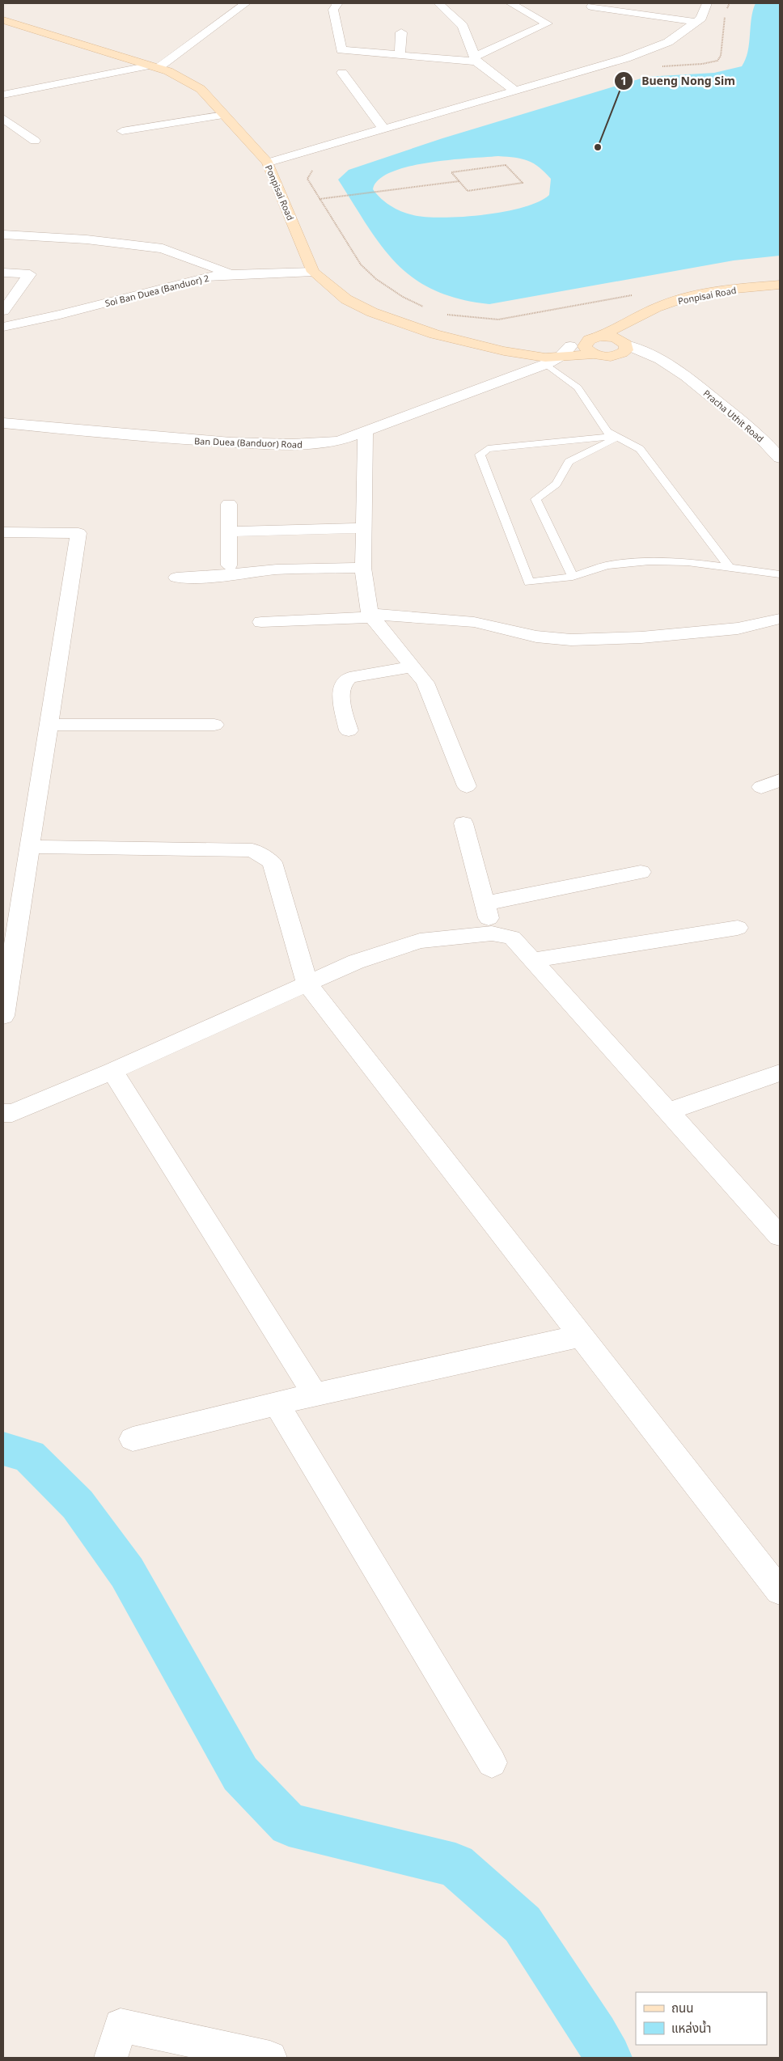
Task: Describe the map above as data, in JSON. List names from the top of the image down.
{
  "streets": {
    "street": [
      "Ponpisai Road",
      "Soi Ban Duea (Banduor) 2",
      "Pracha Uthit Road",
      "Ban Duea (Banduor) Road"
    ]
  },
  "crossings": [
    ["Ponpisai Road", "Soi Ban Duea (Banduor) 2"],
    ["Ponpisai Road", "Ban Duea (Banduor) Road"]
  ],
  "places": ["Bueng Nong Sim"],
  "legend": ["ถนน", "แหล่งน้ำ"]
}
